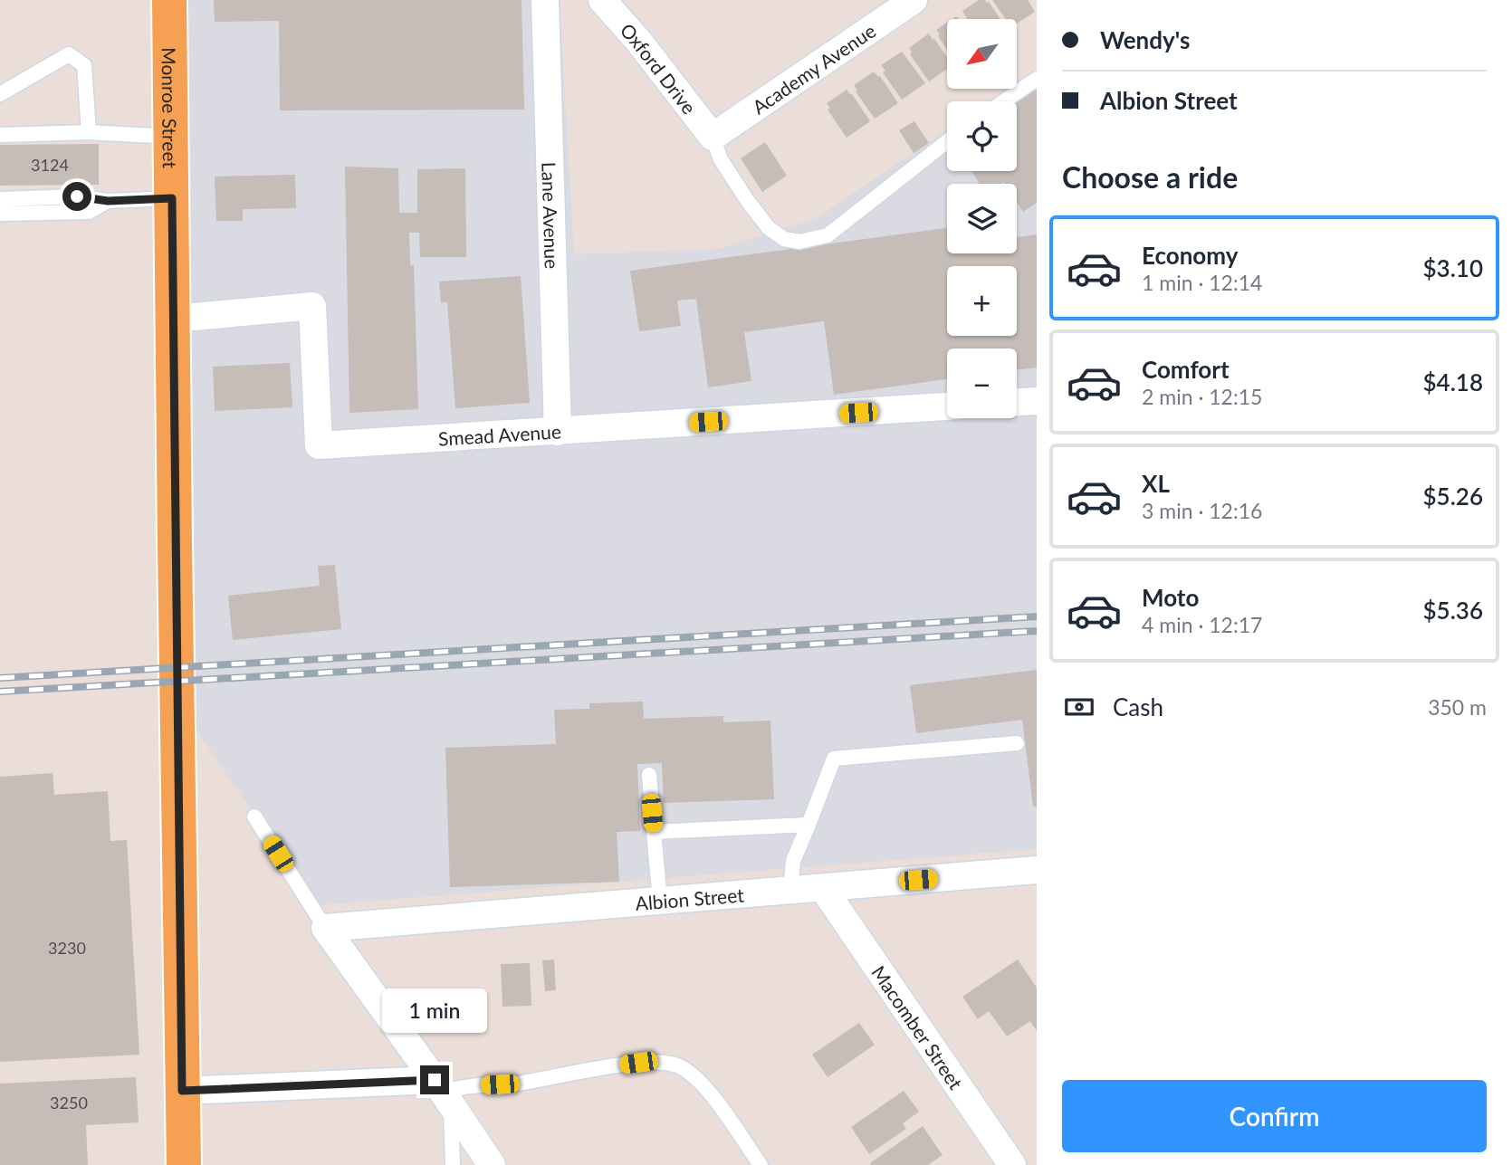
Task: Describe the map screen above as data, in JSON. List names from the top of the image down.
{
  "streets": {
    "main road": ["Monroe Street"],
    "street": [
      "Oxford Drive",
      "Academy Avenue",
      "Lane Avenue",
      "Smead Avenue",
      "Albion Street",
      "Macomber Street"
    ]
  },
  "crossings": [
    ["Oxford Drive", "Academy Avenue"],
    ["Monroe Street", "Smead Avenue"],
    ["Lane Avenue", "Smead Avenue"],
    ["Albion Street", "Macomber Street"]
  ],
  "house_numbers": ["3124", "3230", "3250"],
  "north": "bottom left",
  "page": {
    "banner": ["Wendy's", "Albion Street"],
    "map_buttons": ["+", "−"],
    "heading": "Choose a ride",
    "list": [
      {
        "name": "Economy",
        "note": "1 min · 12:14",
        "value": "$3.10"
      },
      {
        "name": "Comfort",
        "note": "2 min · 12:15",
        "value": "$4.18"
      },
      {
        "name": "XL",
        "note": "3 min · 12:16",
        "value": "$5.26"
      },
      {
        "name": "Moto",
        "note": "4 min · 12:17",
        "value": "$5.36"
      }
    ],
    "pay": ["Cash", "350 m"],
    "bubble": "1 min",
    "buttons": "Confirm"
  }
}
